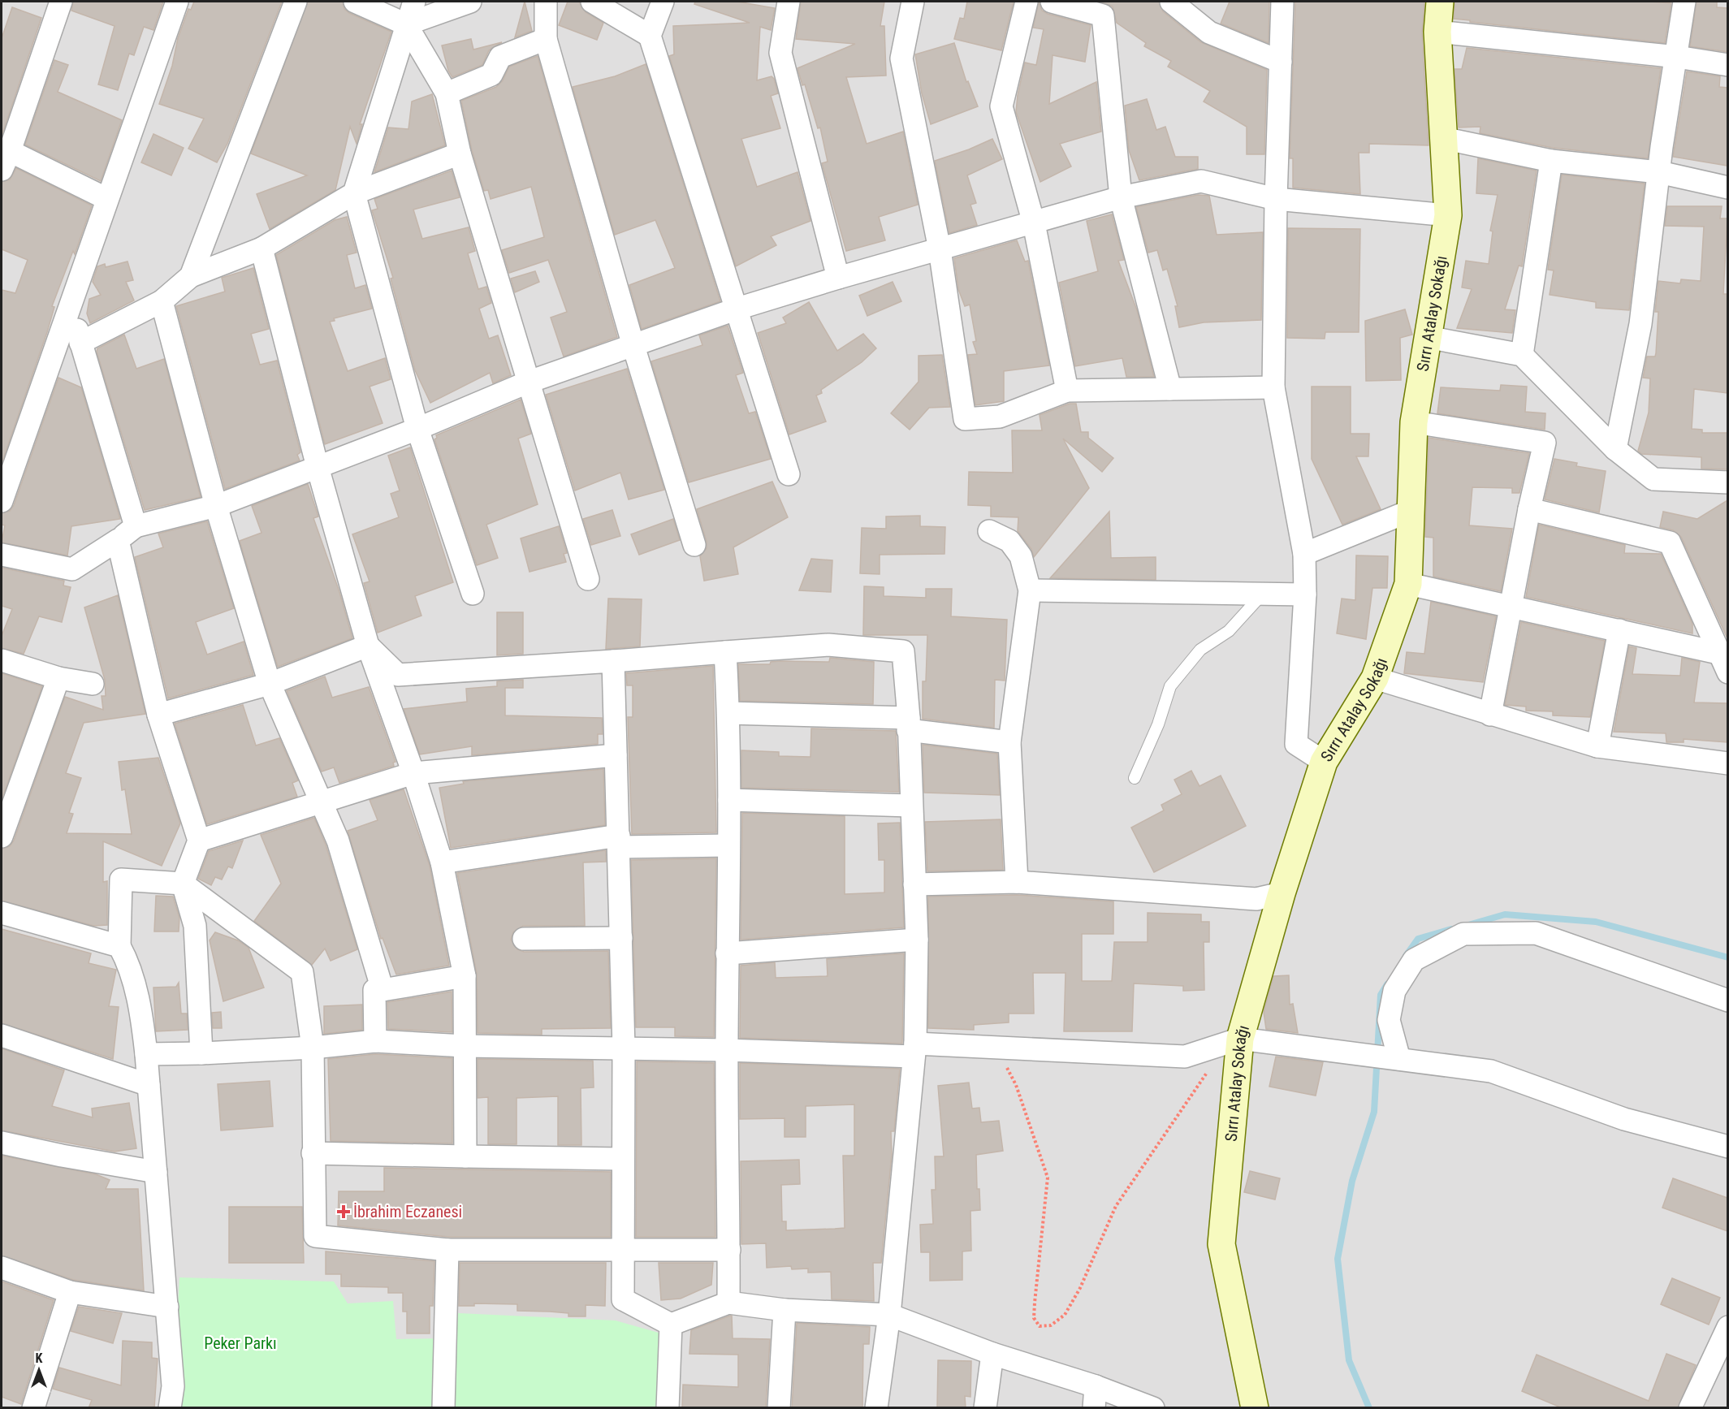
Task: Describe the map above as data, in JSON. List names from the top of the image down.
{
  "streets": {
    "main road": ["Sırrı Atalay Sokağı"]
  },
  "parks": ["Peker Parkı"],
  "places": {
    "health": ["İbrahim Eczanesi"]
  },
  "north": "top"
}
